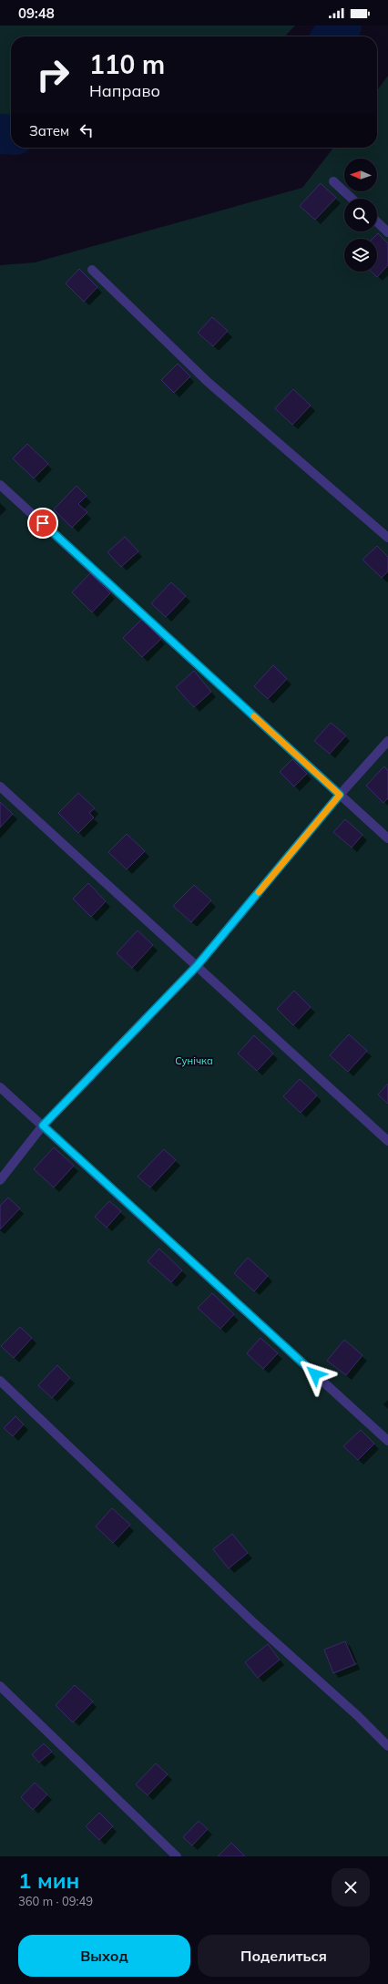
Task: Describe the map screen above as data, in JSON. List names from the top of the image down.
{
  "parks": ["Сунічка"],
  "north": "left",
  "page": {
    "status": "09:48",
    "turn": ["110 m", "Направо"],
    "then": "Затем",
    "heading": ["1 мин", "360 m · 09:49"],
    "buttons": ["Выход", "Поделиться"]
  }
}
